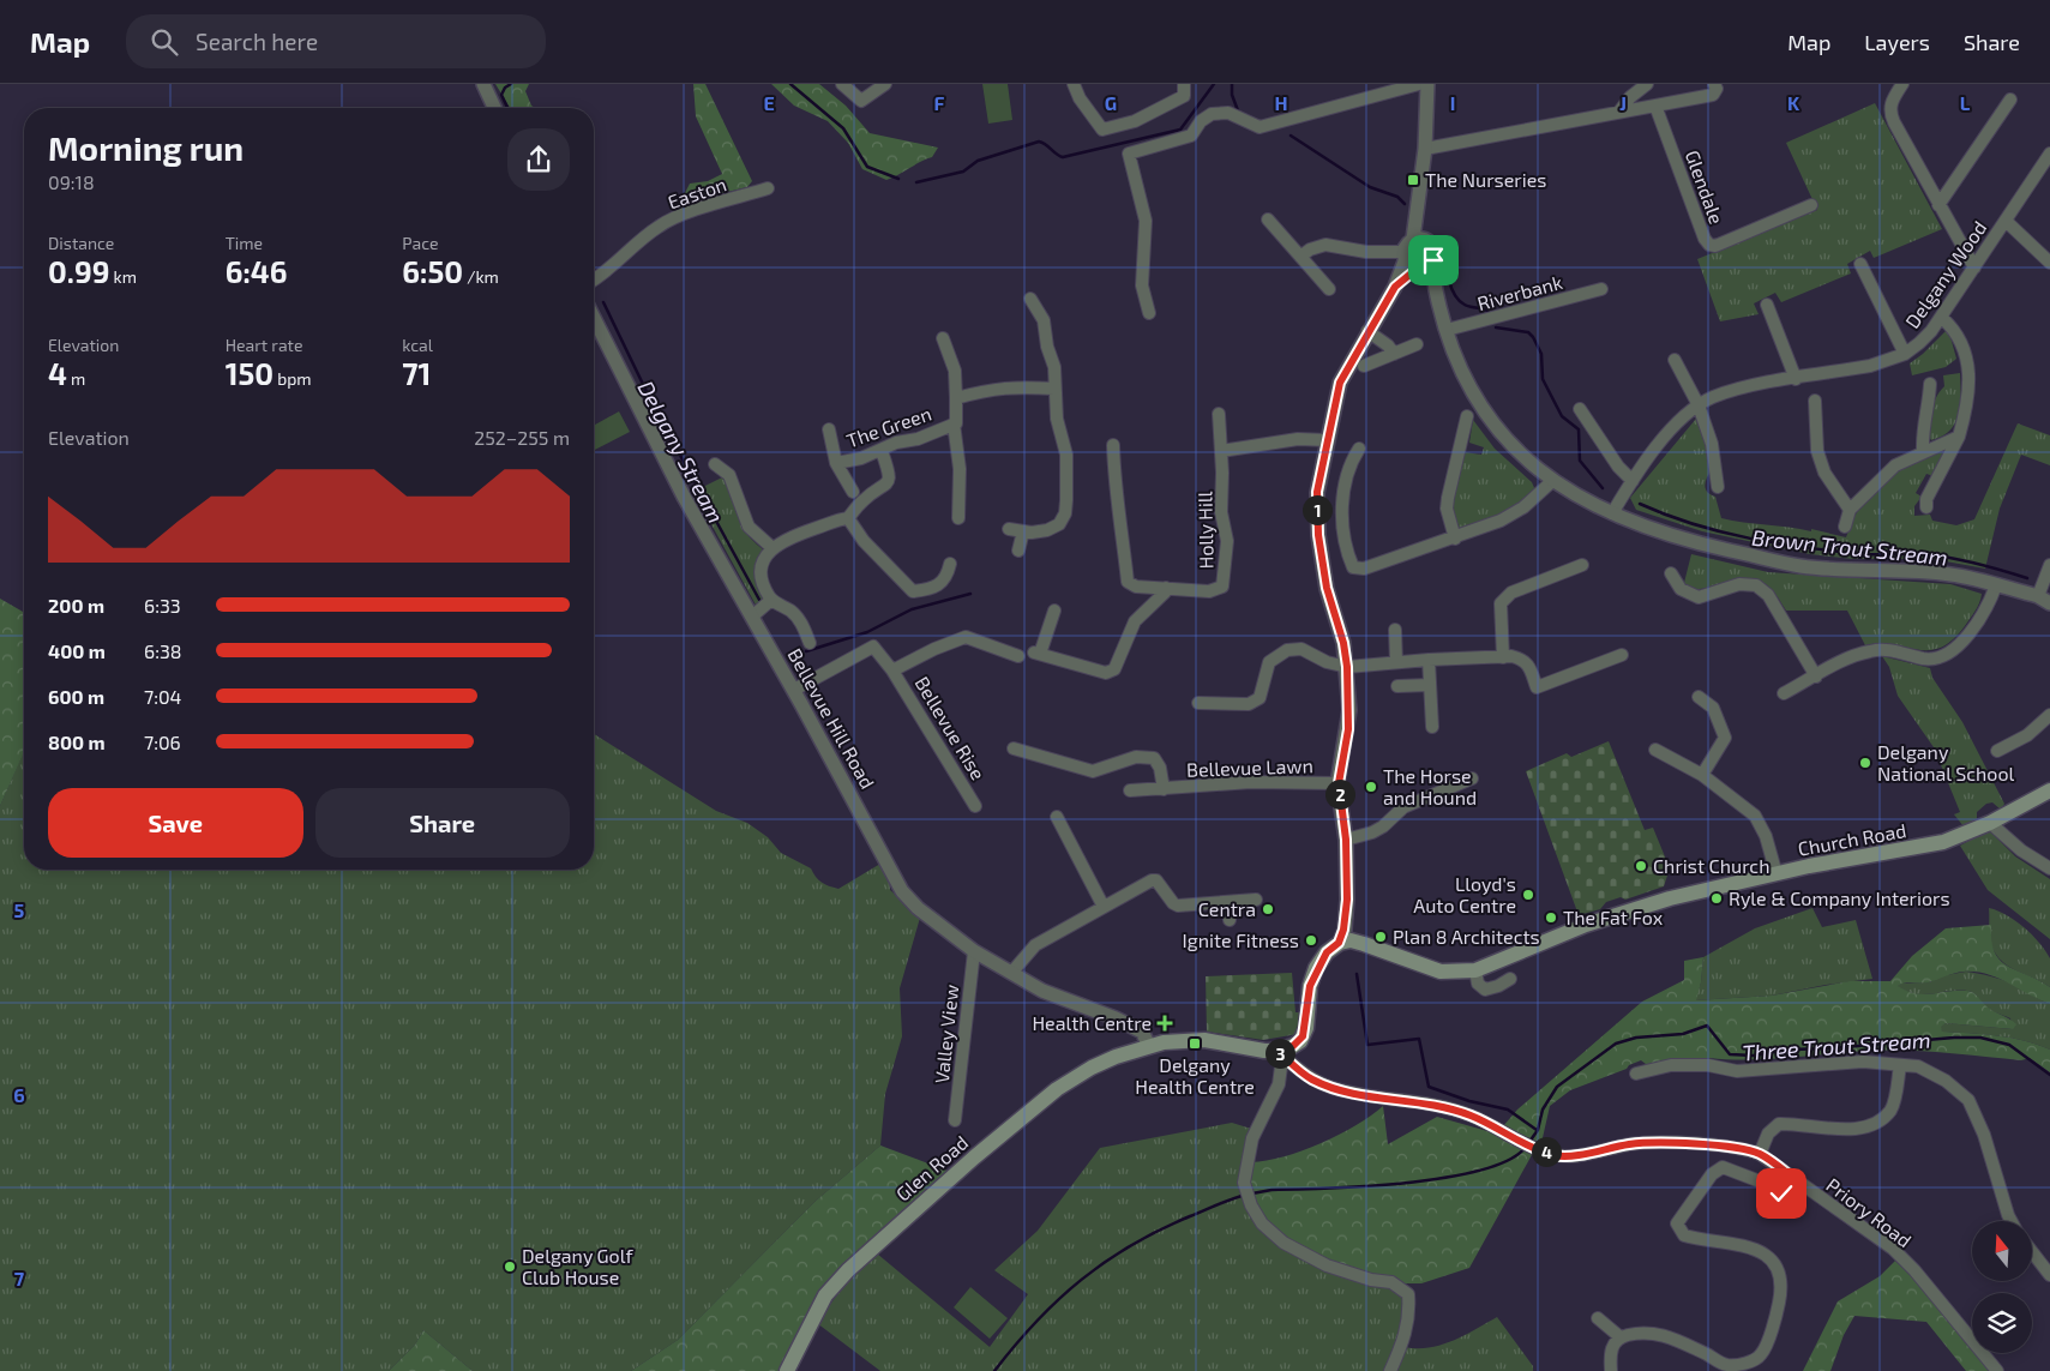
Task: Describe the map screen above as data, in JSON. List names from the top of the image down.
{
  "streets": {
    "main road": ["Church Road", "Glen Road"],
    "street": [
      "Glendale",
      "Easton",
      "Delgany Wood",
      "Riverbank",
      "The Green",
      "Holly Hill",
      "Bellevue Hill Road",
      "Bellevue Rise",
      "Bellevue Lawn",
      "Valley View",
      "Priory Road"
    ]
  },
  "crossings": [
    ["Bellevue Hill Road", "Bellevue Rise"],
    ["Bellevue Hill Road", "Valley View"],
    ["Bellevue Hill Road", "Glen Road"],
    ["Glen Road", "Priory Road"]
  ],
  "water": ["Delgany Stream", "Brown Trout Stream", "Three Trout Stream"],
  "places": {
    "transit": ["The Nurseries", "Delgany Health Centre"],
    "other": [
      "Delgany National School",
      "The Horse and Hound",
      "Christ Church",
      "Lloyd's Auto Centre",
      "Ryle & Company Interiors",
      "Centra",
      "The Fat Fox",
      "Plan 8 Architects",
      "Ignite Fitness",
      "Delgany Golf Club House"
    ],
    "health": ["Health Centre"]
  },
  "north": "top",
  "page": {
    "header": "Map",
    "search": "Search here",
    "nav": ["Map", "Layers", "Share"],
    "heading": ["Morning run", "09:18"],
    "stats": [
      ["Distance", "0.99 km"],
      ["Time", "6:46"],
      ["Pace", "6:50 /km"],
      ["Elevation", "4 m"],
      ["Heart rate", "150 bpm"],
      ["kcal", "71"]
    ],
    "chart": ["Elevation", "252–255 m"],
    "pins": [
      "1",
      "2",
      "3",
      "4"
    ],
    "list": [
      {
        "name": "200 m",
        "note": "6:33"
      },
      {
        "name": "400 m",
        "note": "6:38"
      },
      {
        "name": "600 m",
        "note": "7:04"
      },
      {
        "name": "800 m",
        "note": "7:06"
      }
    ],
    "buttons": ["Save", "Share"]
  },
  "grid": {
    "columns": [
      "E",
      "F",
      "G",
      "H",
      "I",
      "J",
      "K",
      "L"
    ],
    "rows": ["5", "6", "7"]
  }
}
